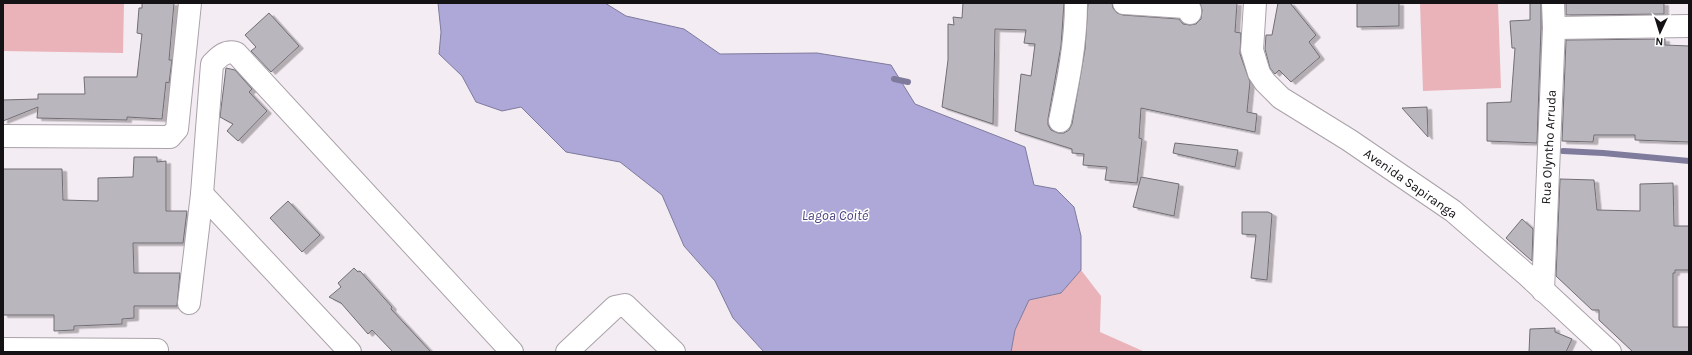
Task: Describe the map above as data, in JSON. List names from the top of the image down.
{
  "streets": {
    "street": ["Rua Olyntho Arruda", "Avenida Sapiranga"]
  },
  "crossings": [
    ["Rua Olyntho Arruda", "Avenida Sapiranga"]
  ],
  "water": ["Lagoa Coité"],
  "north": "bottom"
}
